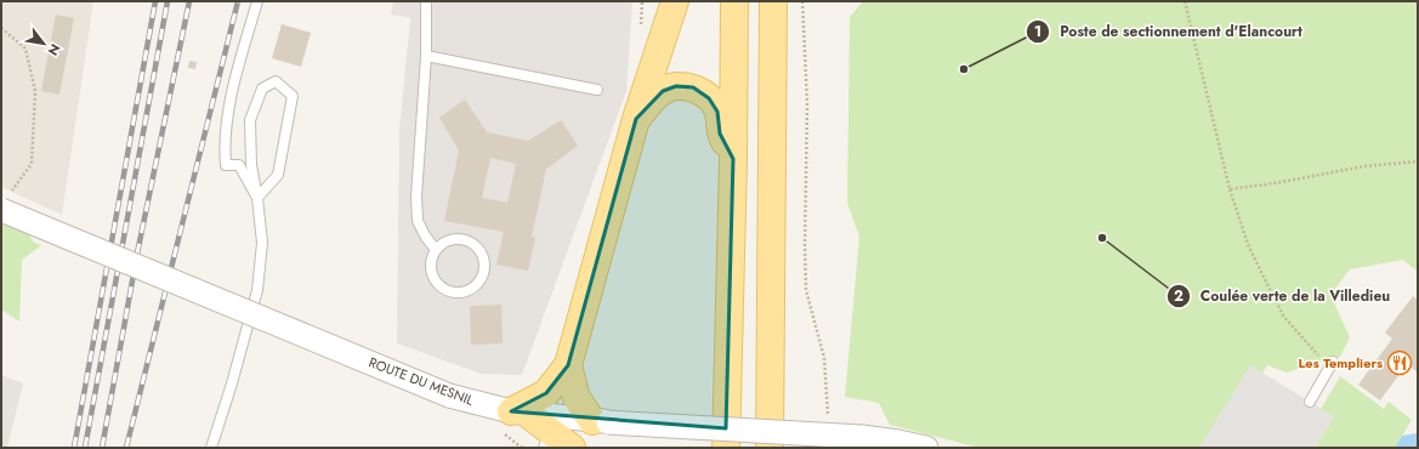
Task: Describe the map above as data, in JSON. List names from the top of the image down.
{
  "streets": {
    "street": ["ROUTE DU MESNIL"]
  },
  "places": {
    "other": ["Poste de sectionnement d'Elancourt", "Coulée verte de la Villedieu"],
    "restaurant": ["Les Templiers"]
  },
  "north": "bottom right"
}
